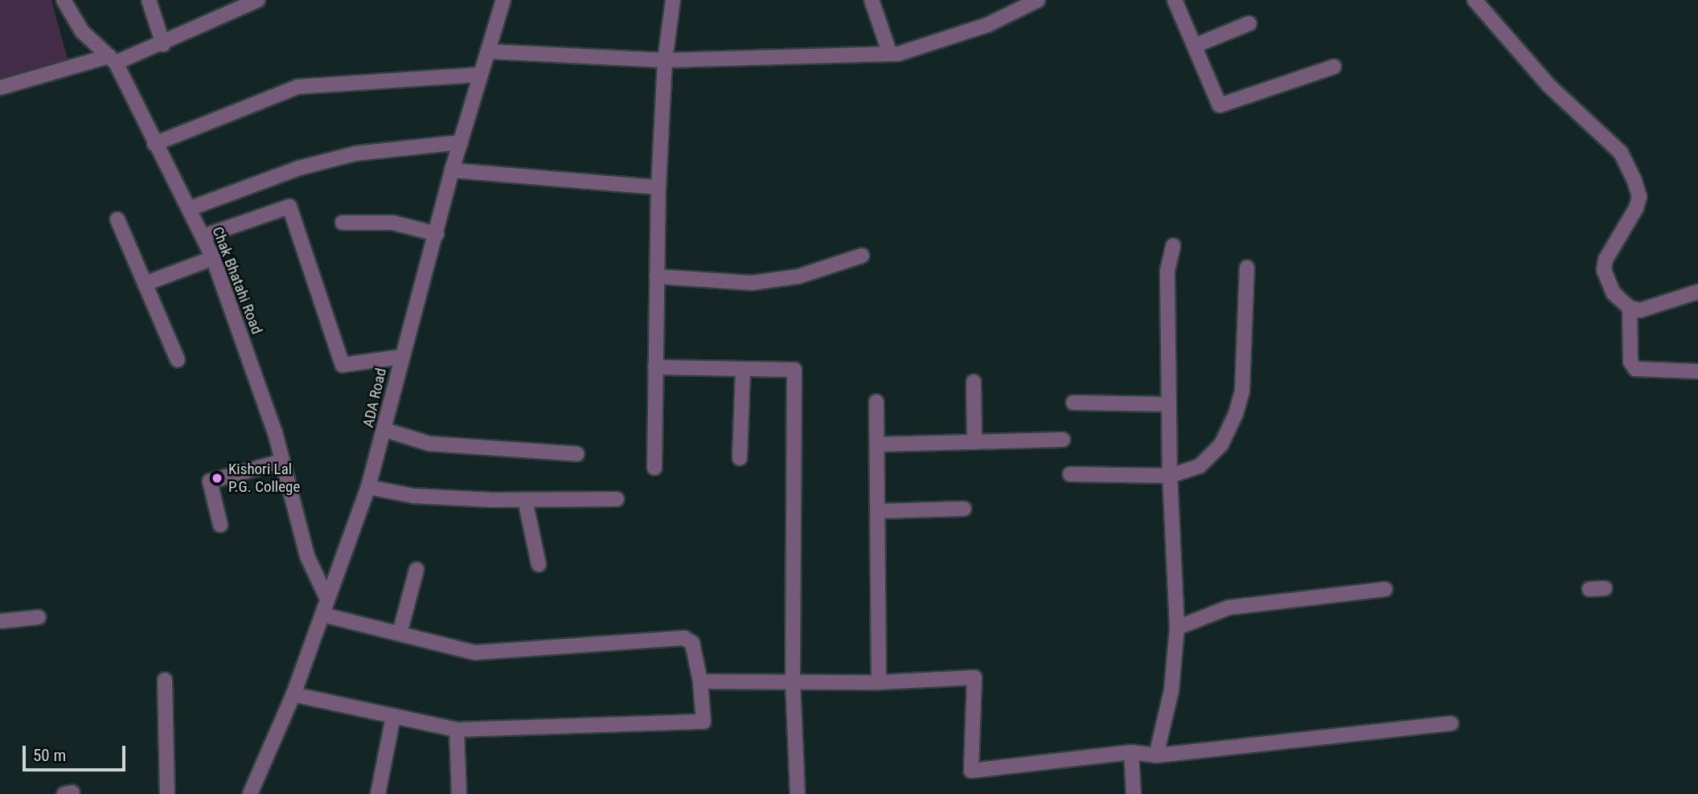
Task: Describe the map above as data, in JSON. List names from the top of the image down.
{
  "streets": {
    "street": ["Chak Bhatahi Road", "ADA Road"]
  },
  "crossings": [
    ["Chak Bhatahi Road", "ADA Road"]
  ],
  "places": ["Kishori Lal P.G. College"],
  "scale_bar": "50 m"
}
